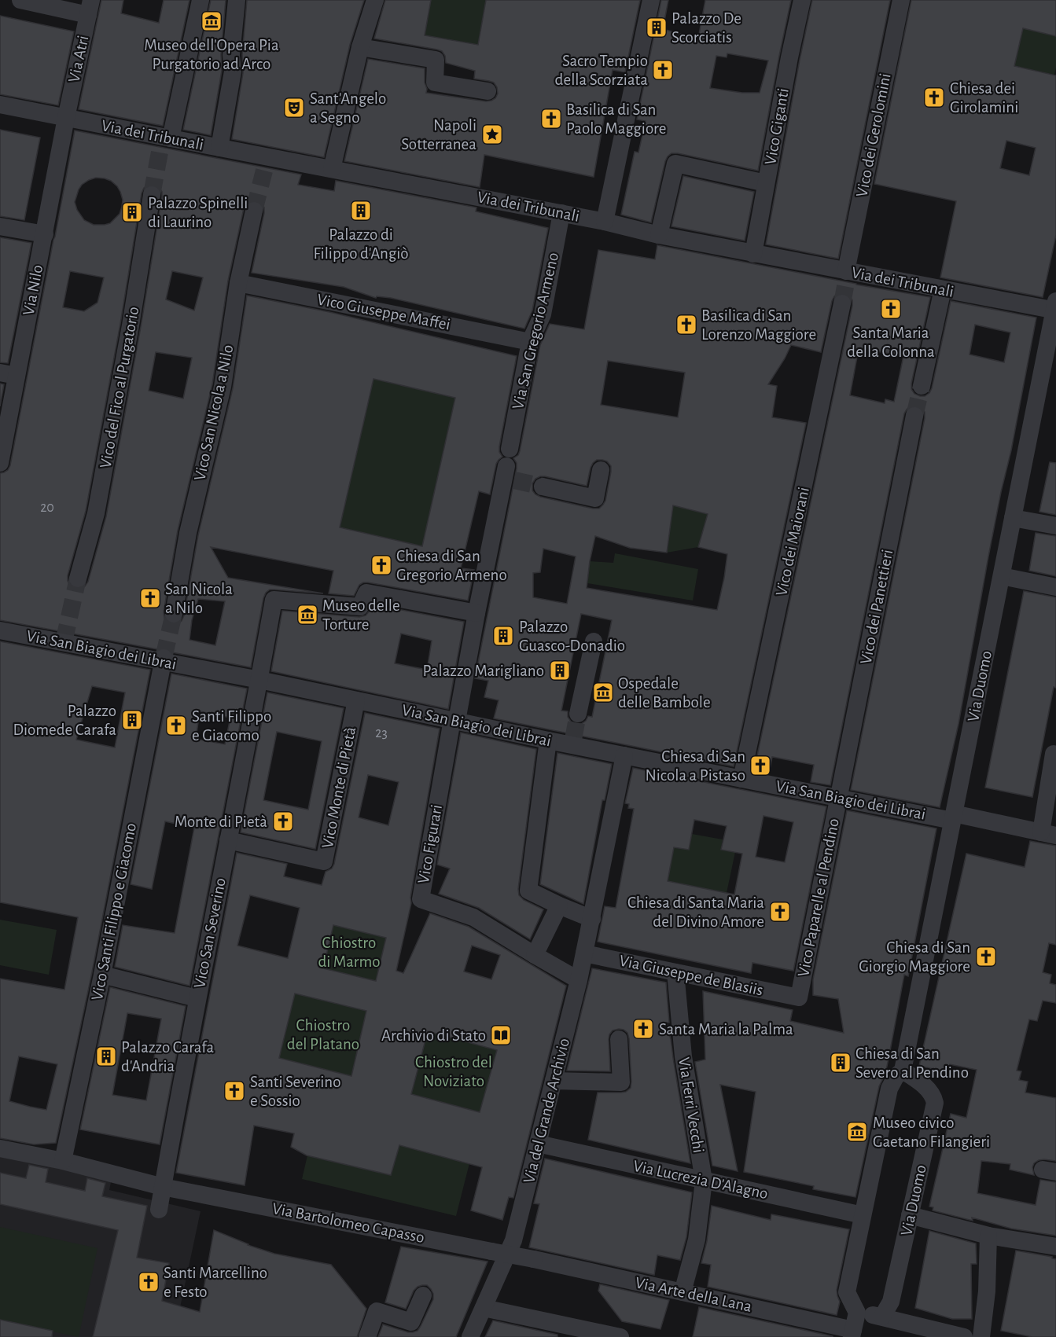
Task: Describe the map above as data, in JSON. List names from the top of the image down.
{
  "streets": {
    "street": [
      "Via Atri",
      "Vico Giganti",
      "Via dei Tribunali",
      "Vico dei Gerolomini",
      "Via Nilo",
      "Vico Giuseppe Maffei",
      "Via San Gregorio Armeno",
      "Vico del Fico al Purgatorio",
      "Vico San Nicola a Nilo",
      "Vico dei Maiorani",
      "Vico dei Panettieri",
      "Via San Biagio dei Librai",
      "Via Duomo",
      "Vico Monte di Pietà",
      "Vico Figurari",
      "Vico Paparelle al Pendino",
      "Vico Santi Filippo e Giacomo",
      "Vico San Severino",
      "Via Giuseppe de Blasiis",
      "Via Ferri Vecchi",
      "Via del Grande Archivio",
      "Via Lucrezia D'Alagno",
      "Via Bartolomeo Capasso",
      "Via Arte della Lana"
    ]
  },
  "crossings": [
    ["Via Atri", "Via dei Tribunali"],
    ["Via Atri", "Via Nilo"],
    ["Vico Giganti", "Via dei Tribunali"],
    ["Via dei Tribunali", "Vico dei Gerolomini"],
    ["Via dei Tribunali", "Via Nilo"],
    ["Via dei Tribunali", "Via San Gregorio Armeno"],
    ["Via dei Tribunali", "Via Duomo"],
    ["Vico Giuseppe Maffei", "Via San Gregorio Armeno"],
    ["Vico Giuseppe Maffei", "Vico San Nicola a Nilo"],
    ["Via San Gregorio Armeno", "Via San Biagio dei Librai"],
    ["Via San Gregorio Armeno", "Vico Figurari"],
    ["Via San Gregorio Armeno", "Vico San Severino"],
    ["Vico dei Maiorani", "Via San Biagio dei Librai"],
    ["Vico dei Panettieri", "Via San Biagio dei Librai"],
    ["Vico dei Panettieri", "Vico Paparelle al Pendino"],
    ["Via San Biagio dei Librai", "Via Duomo"],
    ["Via San Biagio dei Librai", "Vico Monte di Pietà"],
    ["Via San Biagio dei Librai", "Vico Figurari"],
    ["Via San Biagio dei Librai", "Vico Paparelle al Pendino"],
    ["Via San Biagio dei Librai", "Vico Santi Filippo e Giacomo"],
    ["Via San Biagio dei Librai", "Vico San Severino"],
    ["Via Duomo", "Via Lucrezia D'Alagno"],
    ["Vico Monte di Pietà", "Vico San Severino"],
    ["Vico Paparelle al Pendino", "Via Giuseppe de Blasiis"],
    ["Vico Santi Filippo e Giacomo", "Via Bartolomeo Capasso"],
    ["Vico San Severino", "Via Bartolomeo Capasso"],
    ["Via Giuseppe de Blasiis", "Via Ferri Vecchi"],
    ["Via Giuseppe de Blasiis", "Via del Grande Archivio"],
    ["Via Ferri Vecchi", "Via Lucrezia D'Alagno"],
    ["Via Ferri Vecchi", "Via Arte della Lana"],
    ["Via del Grande Archivio", "Via Lucrezia D'Alagno"],
    ["Via Bartolomeo Capasso", "Via Arte della Lana"]
  ],
  "parks": ["Chiostro di Marmo", "Chiostro del Platano", "Chiostro del Noviziato"],
  "places": {
    "museum": [
      "Museo dell'Opera Pia Purgatorio ad Arco",
      "Museo delle Torture",
      "Ospedale delle Bambole",
      "Museo civico Gaetano Filangieri"
    ],
    "building": [
      "Palazzo De Scorciatis",
      "Palazzo di Filippo d'Angiò",
      "Palazzo Spinelli di Laurino",
      "Palazzo Guasco-Donadio",
      "Palazzo Marigliano",
      "Palazzo Diomede Carafa",
      "Palazzo Carafa d'Andria",
      "Chiesa di San Severo al Pendino"
    ],
    "church": [
      "Sacro Tempio della Scorziata",
      "Chiesa dei Girolamini",
      "Basilica di San Paolo Maggiore",
      "Santa Maria della Colonna",
      "Basilica di San Lorenzo Maggiore",
      "Chiesa di San Gregorio Armeno",
      "San Nicola a Nilo",
      "Santi Filippo e Giacomo",
      "Chiesa di San Nicola a Pistaso",
      "Monte di Pietà",
      "Chiesa di Santa Maria del Divino Amore",
      "Chiesa di San Giorgio Maggiore",
      "Santa Maria la Palma",
      "Santi Severino e Sossio",
      "Santi Marcellino e Festo"
    ],
    "theatre": ["Sant'Angelo a Segno"],
    "place": ["Napoli Sotterranea"],
    "library": ["Archivio di Stato"]
  },
  "house_numbers": ["20", "23"]
}
